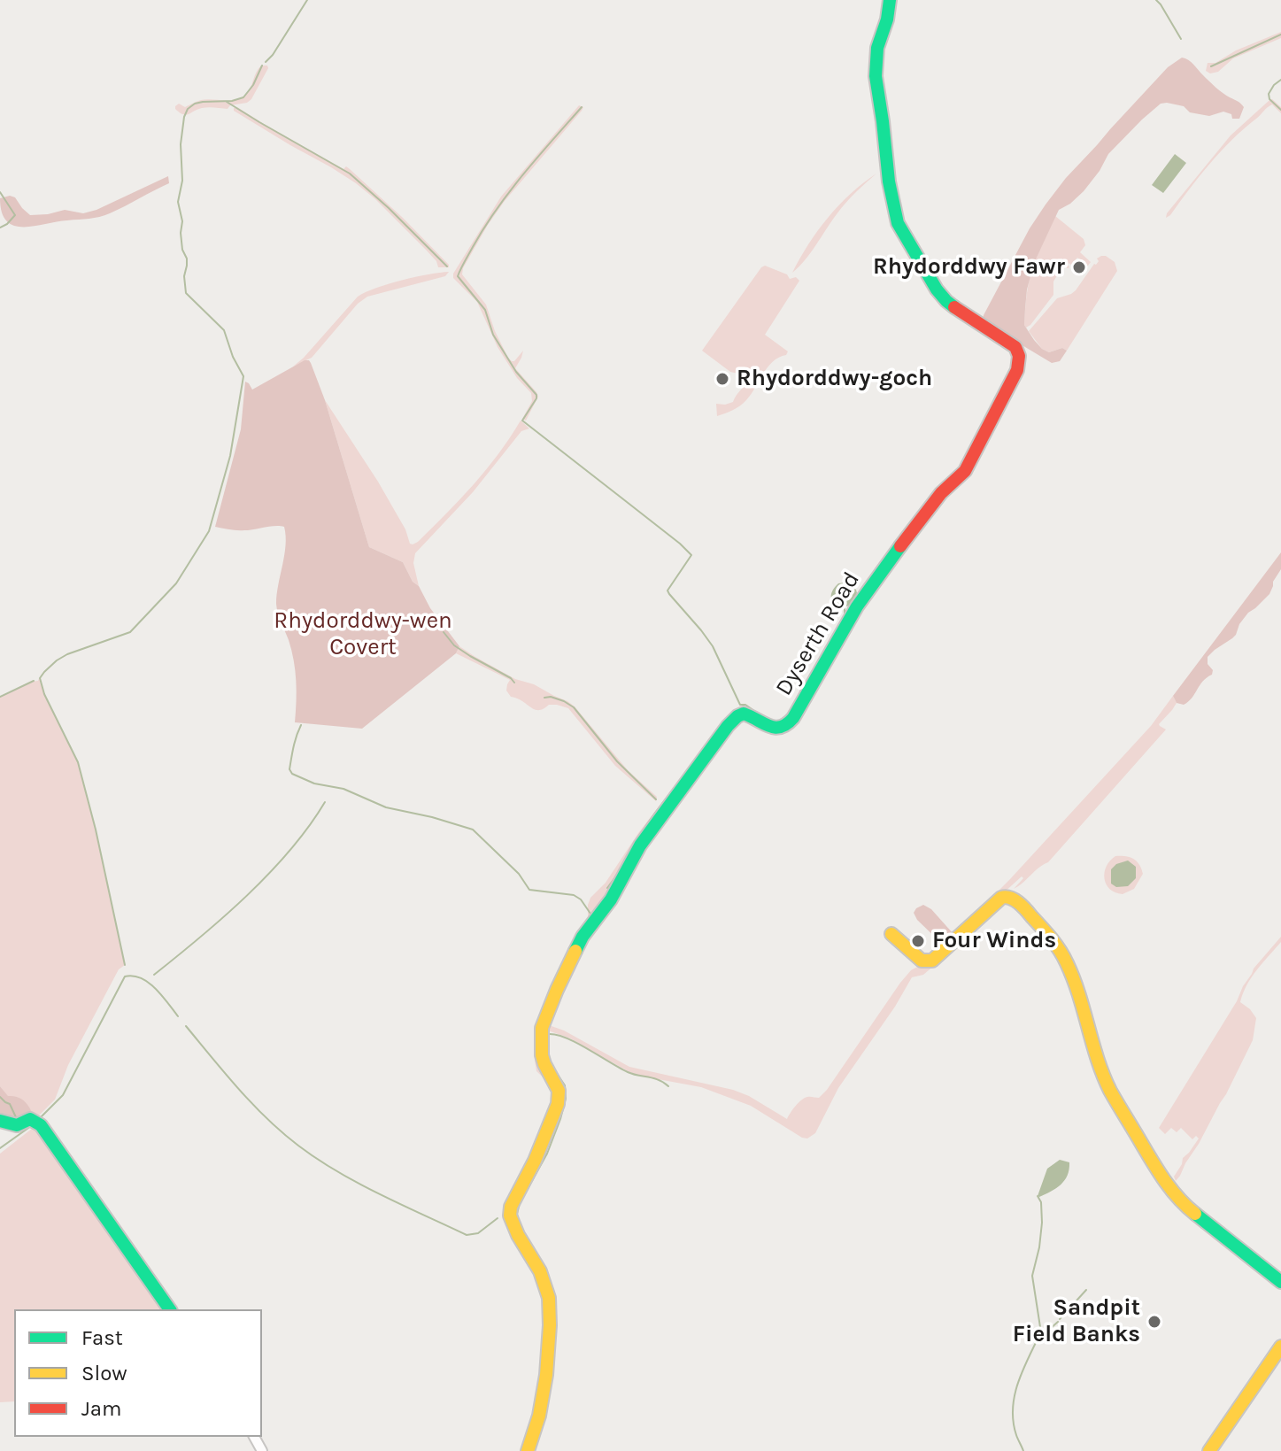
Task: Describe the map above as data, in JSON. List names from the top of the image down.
{
  "streets": {
    "main road": ["Dyserth Road"]
  },
  "parks": ["Rhydorddwy-wen Covert"],
  "places": [
    "Rhydorddwy Fawr",
    "Rhydorddwy-goch",
    "Four Winds",
    "Sandpit Field Banks"
  ],
  "legend": ["Fast", "Slow", "Jam"]
}
